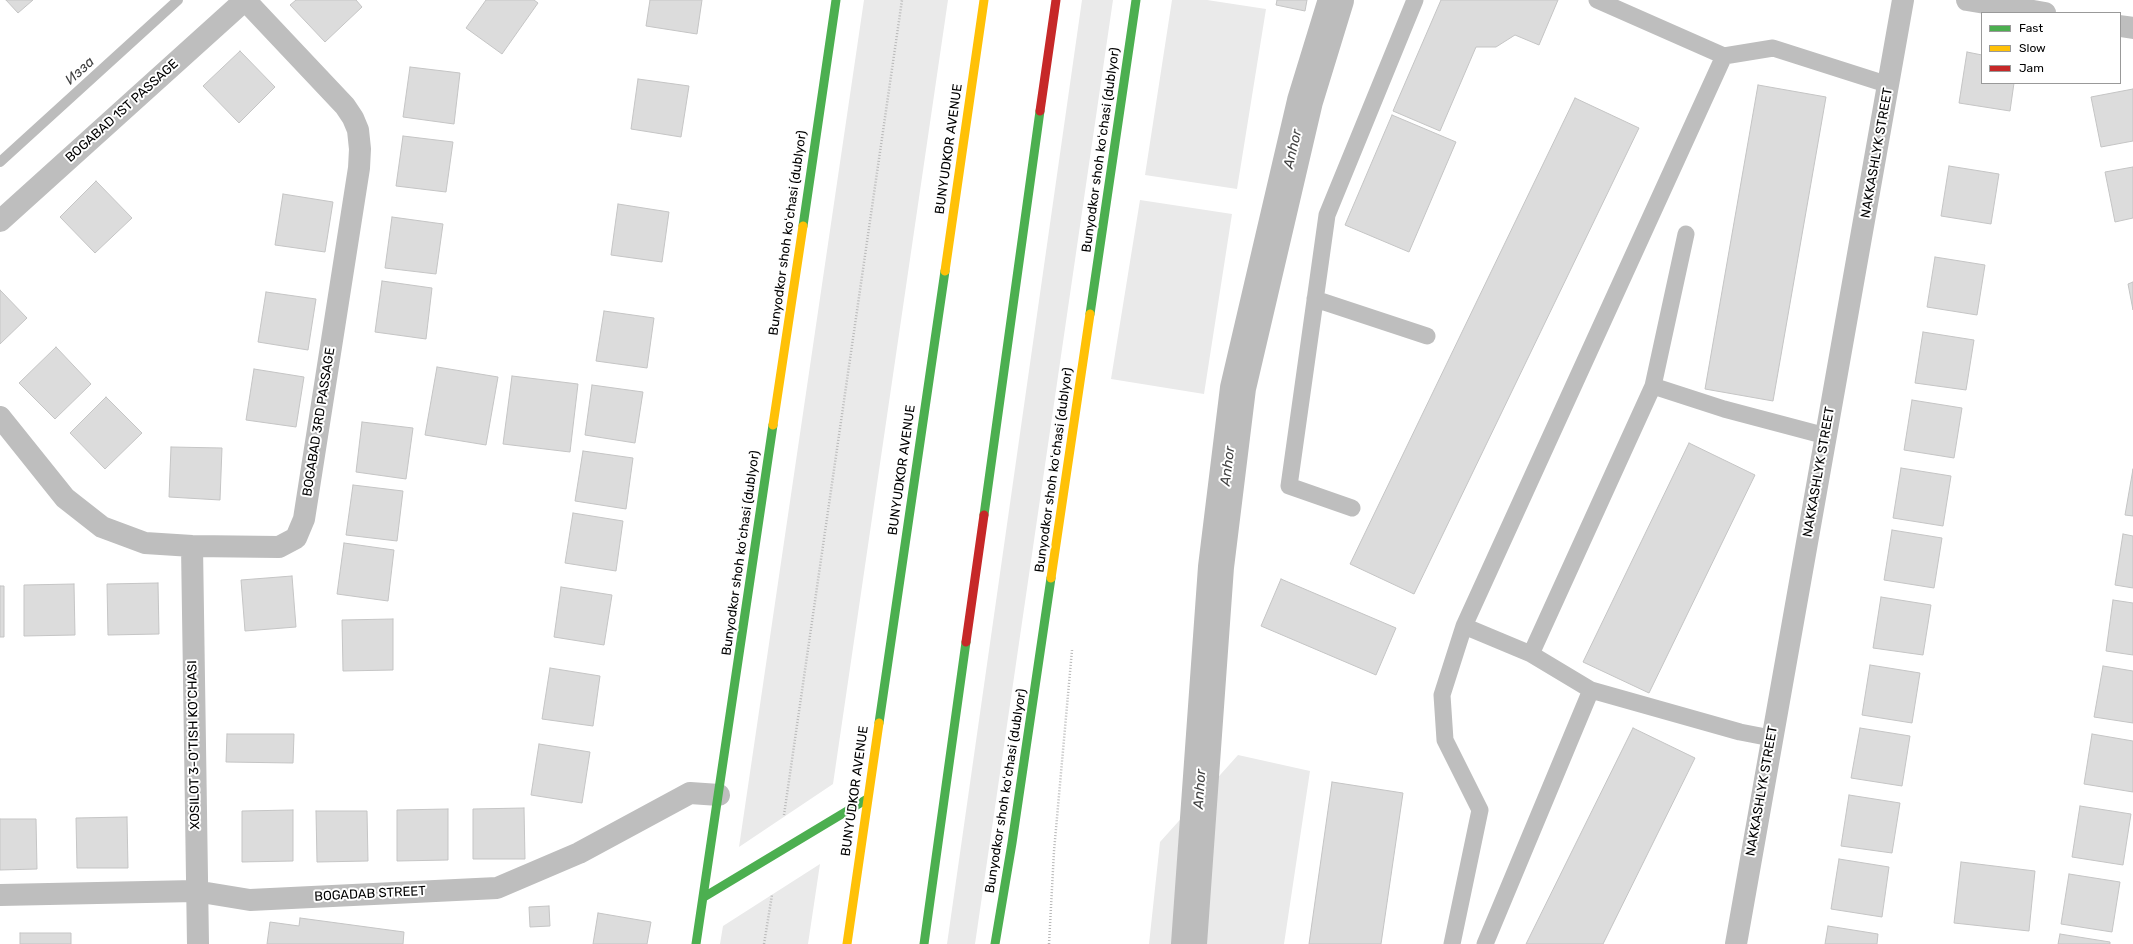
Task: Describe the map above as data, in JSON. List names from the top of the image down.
{
  "streets": {
    "main road": ["BUNYUDKOR AVENUE", "Bunyodkor shoh koʻchasi (dublyor)"],
    "street": [
      "BOGABAD 1ST PASSAGE",
      "NAKKASHLYK STREET",
      "BOGABAD 3RD PASSAGE",
      "XOSILOT 3-O'TISH KO'CHASI",
      "BOGADAB STREET"
    ]
  },
  "crossings": [
    ["BOGABAD 1ST PASSAGE", "BOGABAD 3RD PASSAGE"],
    ["Bunyodkor shoh koʻchasi (dublyor)", "BOGADAB STREET"],
    ["BOGABAD 3RD PASSAGE", "XOSILOT 3-O'TISH KO'CHASI"],
    ["XOSILOT 3-O'TISH KO'CHASI", "BOGADAB STREET"]
  ],
  "water": ["Изза", "Anhor"],
  "legend": ["Fast", "Slow", "Jam"]
}
